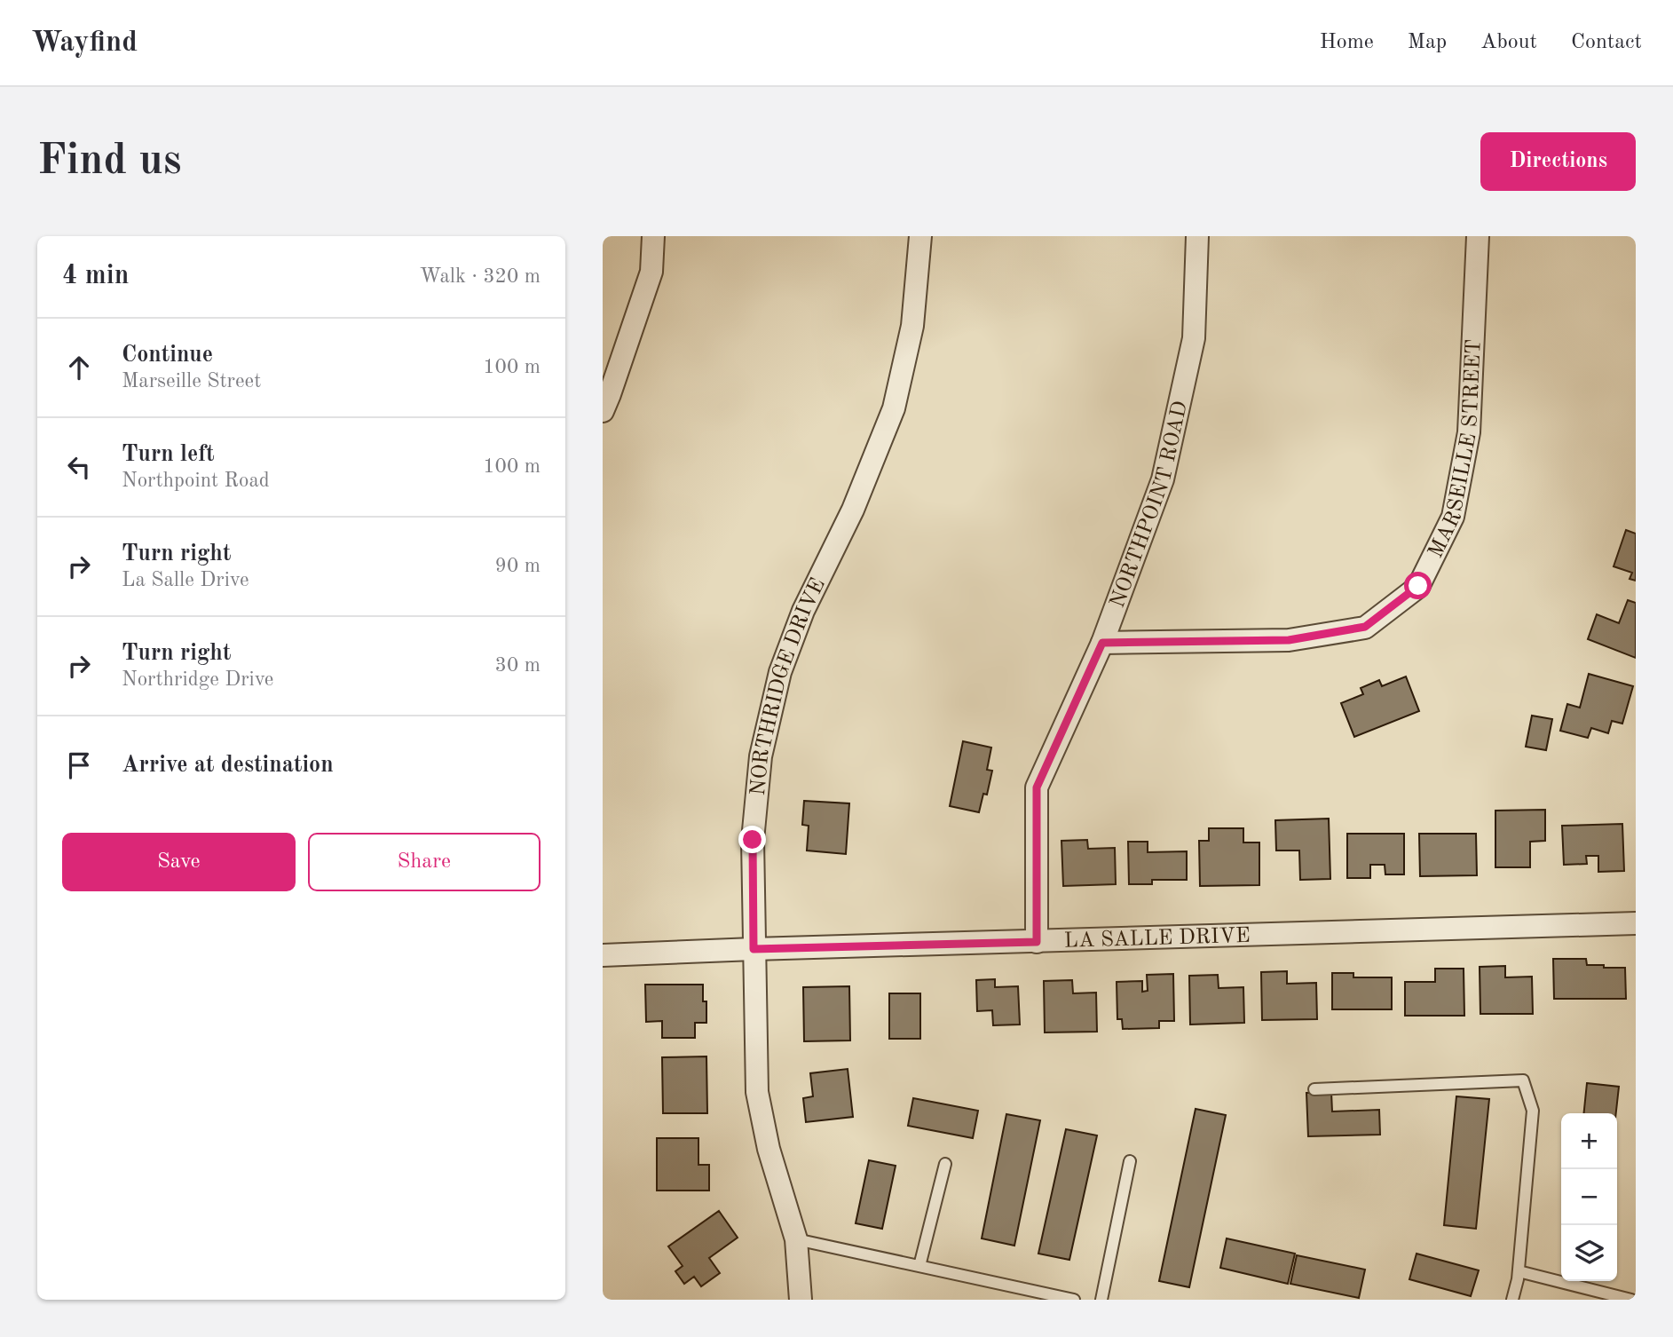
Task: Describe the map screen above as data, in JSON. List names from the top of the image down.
{
  "streets": {
    "street": [
      "MARSEILLE STREET",
      "NORTHPOINT ROAD",
      "NORTHRIDGE DRIVE",
      "LA SALLE DRIVE"
    ]
  },
  "crossings": [
    ["MARSEILLE STREET", "NORTHPOINT ROAD"],
    ["NORTHPOINT ROAD", "LA SALLE DRIVE"],
    ["NORTHRIDGE DRIVE", "LA SALLE DRIVE"]
  ],
  "page": {
    "header": "Wayfind",
    "nav": [
      "Home",
      "Map",
      "About",
      "Contact"
    ],
    "buttons": [
      "Directions",
      ["Save", "Share"]
    ],
    "title": "Find us",
    "heading": ["4 min", "Walk · 320 m"],
    "list": [
      ["Continue", "Marseille Street", "100 m"],
      ["Turn left", "Northpoint Road", "100 m"],
      ["Turn right", "La Salle Drive", "90 m"],
      ["Turn right", "Northridge Drive", "30 m"],
      "Arrive at destination"
    ],
    "map_buttons": ["+", "−"]
  }
}
